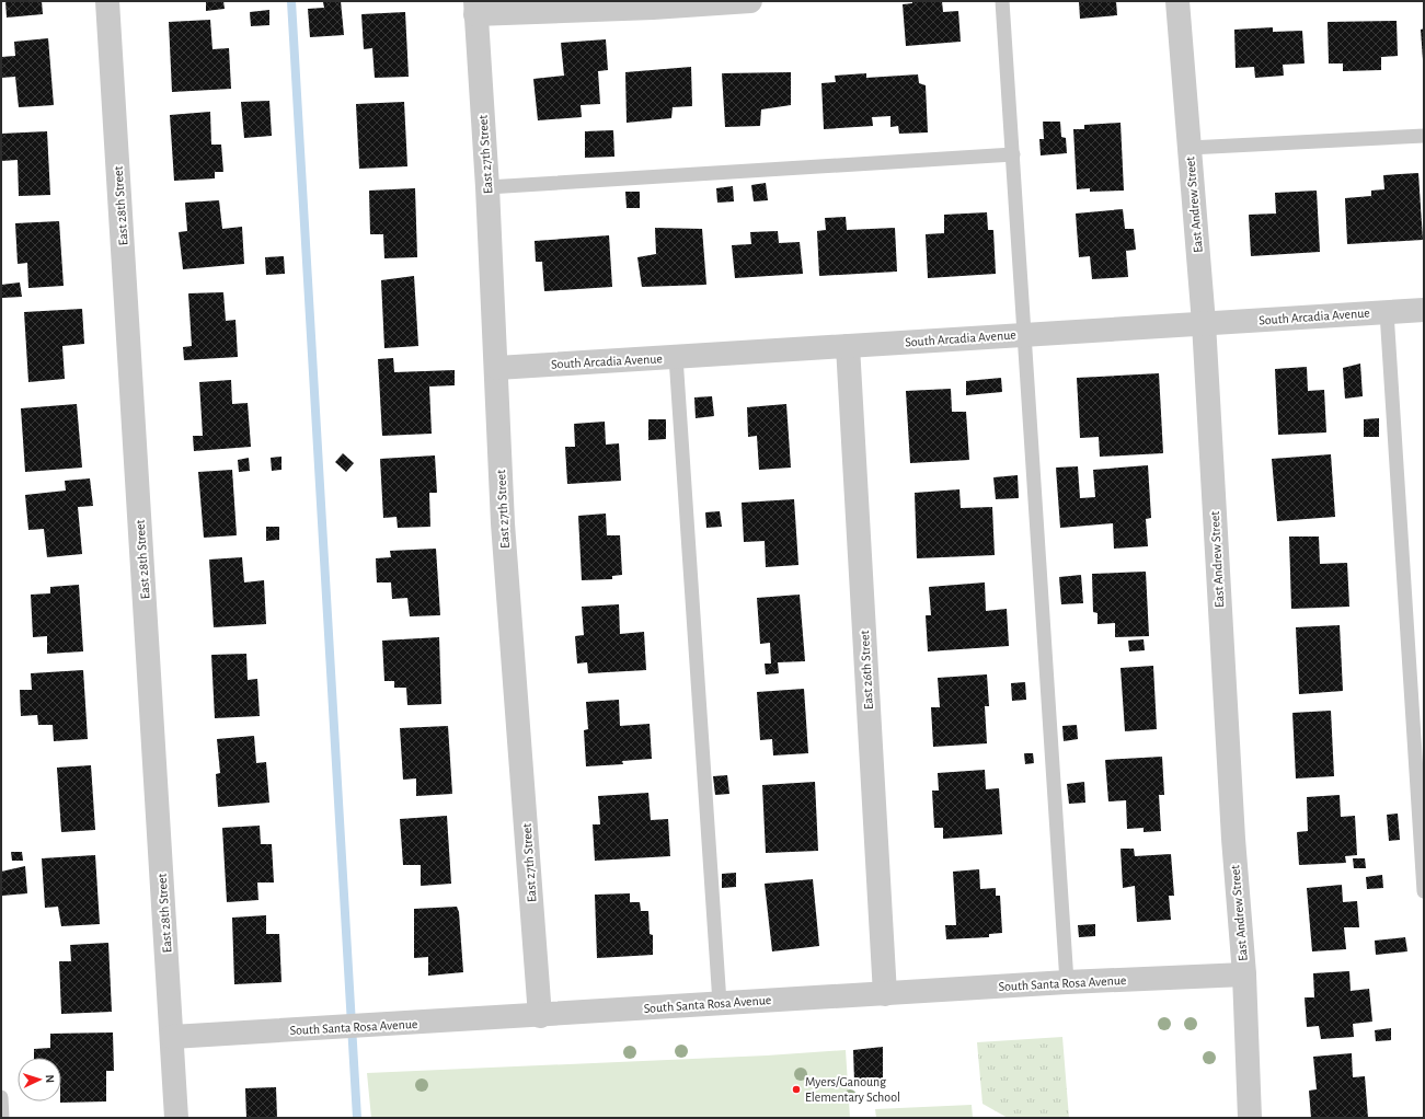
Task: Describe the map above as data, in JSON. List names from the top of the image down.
{
  "streets": {
    "street": [
      "East 27th Street",
      "East Andrew Street",
      "East 28th Street",
      "South Arcadia Avenue",
      "East 26th Street",
      "South Santa Rosa Avenue"
    ]
  },
  "crossings": [
    ["East 27th Street", "South Arcadia Avenue"],
    ["East 27th Street", "South Santa Rosa Avenue"],
    ["East Andrew Street", "South Arcadia Avenue"],
    ["East Andrew Street", "South Santa Rosa Avenue"],
    ["East 28th Street", "South Santa Rosa Avenue"],
    ["South Arcadia Avenue", "East 26th Street"],
    ["East 26th Street", "South Santa Rosa Avenue"]
  ],
  "places": ["Myers/Ganoung Elementary School"],
  "north": "right"
}
